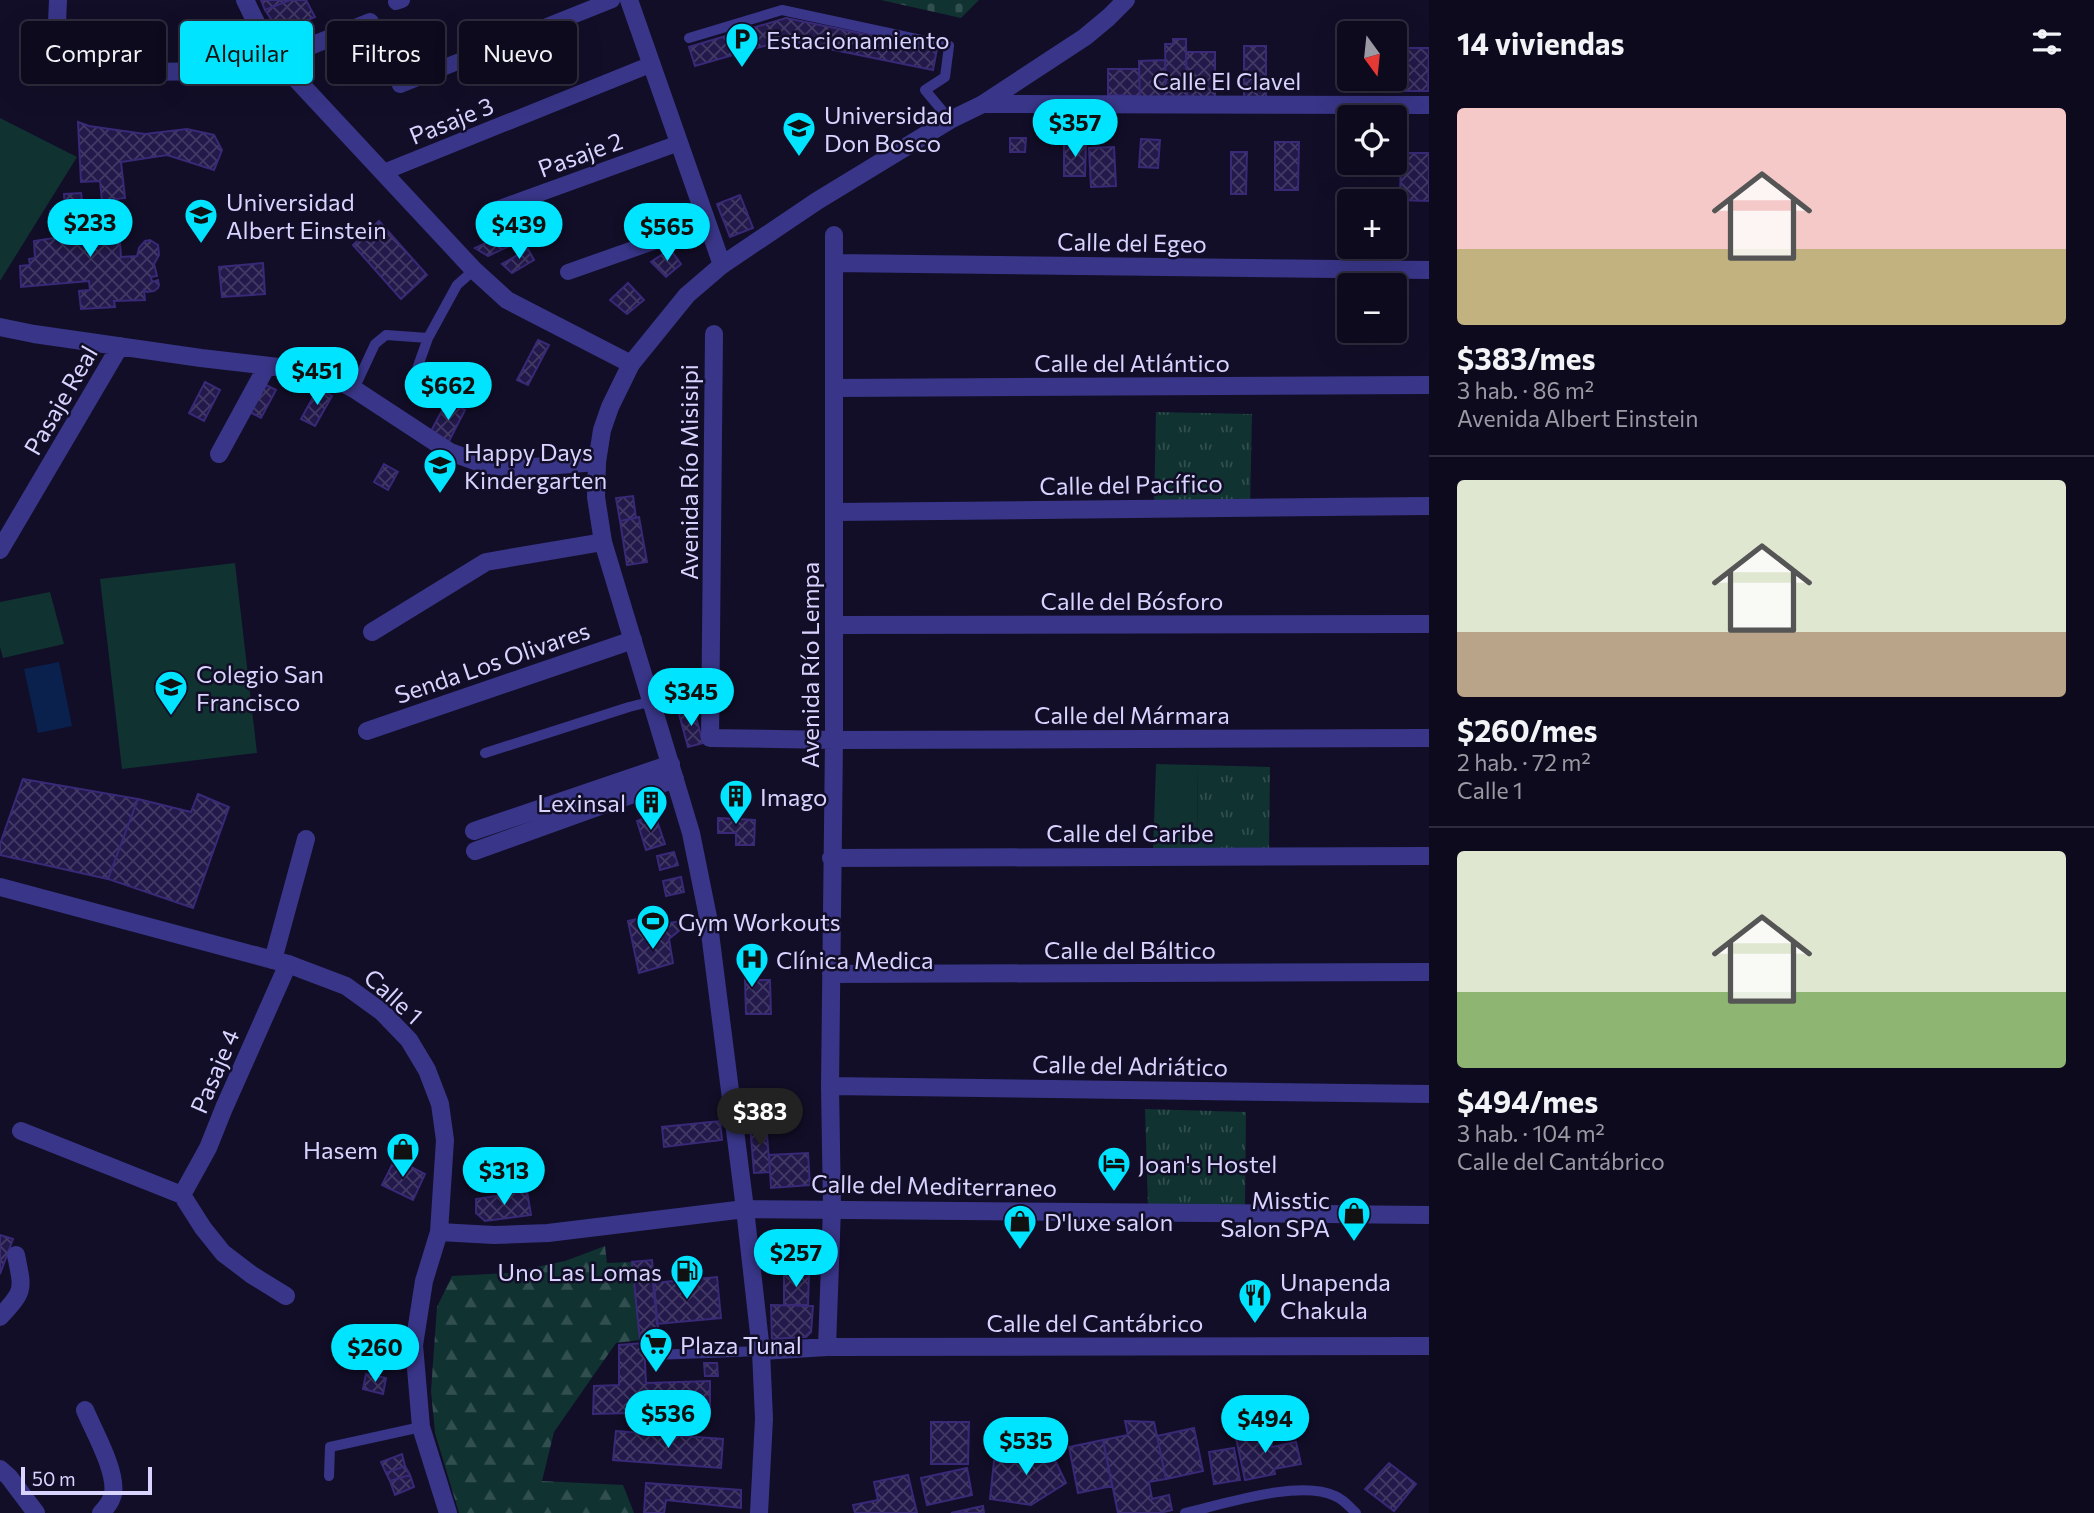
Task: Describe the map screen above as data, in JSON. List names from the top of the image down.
{
  "streets": {
    "street": [
      "Calle El Clavel",
      "Pasaje 3",
      "Pasaje 2",
      "Calle del Egeo",
      "Calle del Atlántico",
      "Pasaje Real",
      "Avenida Río Misisipi",
      "Calle del Pacífico",
      "Calle del Bósforo",
      "Senda Los Olivares",
      "Avenida Río Lempa",
      "Calle del Mármara",
      "Calle del Caribe",
      "Calle del Báltico",
      "Calle 1",
      "Calle del Adriático",
      "Pasaje 4",
      "Calle del Mediterraneo",
      "Calle del Cantábrico"
    ]
  },
  "crossings": [
    ["Calle del Egeo", "Avenida Río Lempa"],
    ["Calle del Atlántico", "Avenida Río Lempa"],
    ["Avenida Río Misisipi", "Avenida Río Lempa"],
    ["Avenida Río Misisipi", "Calle del Mármara"],
    ["Calle del Pacífico", "Avenida Río Lempa"],
    ["Calle del Bósforo", "Avenida Río Lempa"],
    ["Avenida Río Lempa", "Calle del Mármara"],
    ["Avenida Río Lempa", "Calle del Caribe"],
    ["Avenida Río Lempa", "Calle del Báltico"],
    ["Avenida Río Lempa", "Calle del Adriático"],
    ["Avenida Río Lempa", "Calle del Mediterraneo"],
    ["Avenida Río Lempa", "Calle del Cantábrico"],
    ["Calle 1", "Pasaje 4"],
    ["Calle 1", "Calle del Mediterraneo"]
  ],
  "places": {
    "parking": ["Estacionamiento"],
    "school or university": [
      "Universidad Don Bosco",
      "Universidad Albert Einstein",
      "Happy Days Kindergarten",
      "Colegio San Francisco"
    ],
    "building": ["Imago", "Lexinsal"],
    "sports": ["Gym Workouts"],
    "hospital": ["Clínica Medica"],
    "shop": ["Hasem", "Misstic Salon SPA", "D'luxe salon"],
    "hotel": ["Joan's Hostel"],
    "fuel station": ["Uno Las Lomas"],
    "restaurant": ["Unapenda Chakula"],
    "supermarket": ["Plaza Tunal"]
  },
  "scale_bar": "50 m",
  "north": "bottom",
  "page": {
    "heading": "14 viviendas",
    "map_buttons": ["+", "−"],
    "chip": [
      "Comprar",
      "Alquilar",
      "Filtros",
      "Nuevo"
    ],
    "list": [
      {
        "name": "$383/mes",
        "note": "3 hab. · 86 m² · Avenida Albert Einstein"
      },
      {
        "name": "$260/mes",
        "note": "2 hab. · 72 m² · Calle 1"
      },
      {
        "name": "$494/mes",
        "note": "3 hab. · 104 m² · Calle del Cantábrico"
      }
    ],
    "price": [
      "$357",
      "$233",
      "$439",
      "$565",
      "$451",
      "$662",
      "$345",
      "$383",
      "$313",
      "$257",
      "$260",
      "$536",
      "$494",
      "$535"
    ],
    "scale": "50 m"
  }
}
